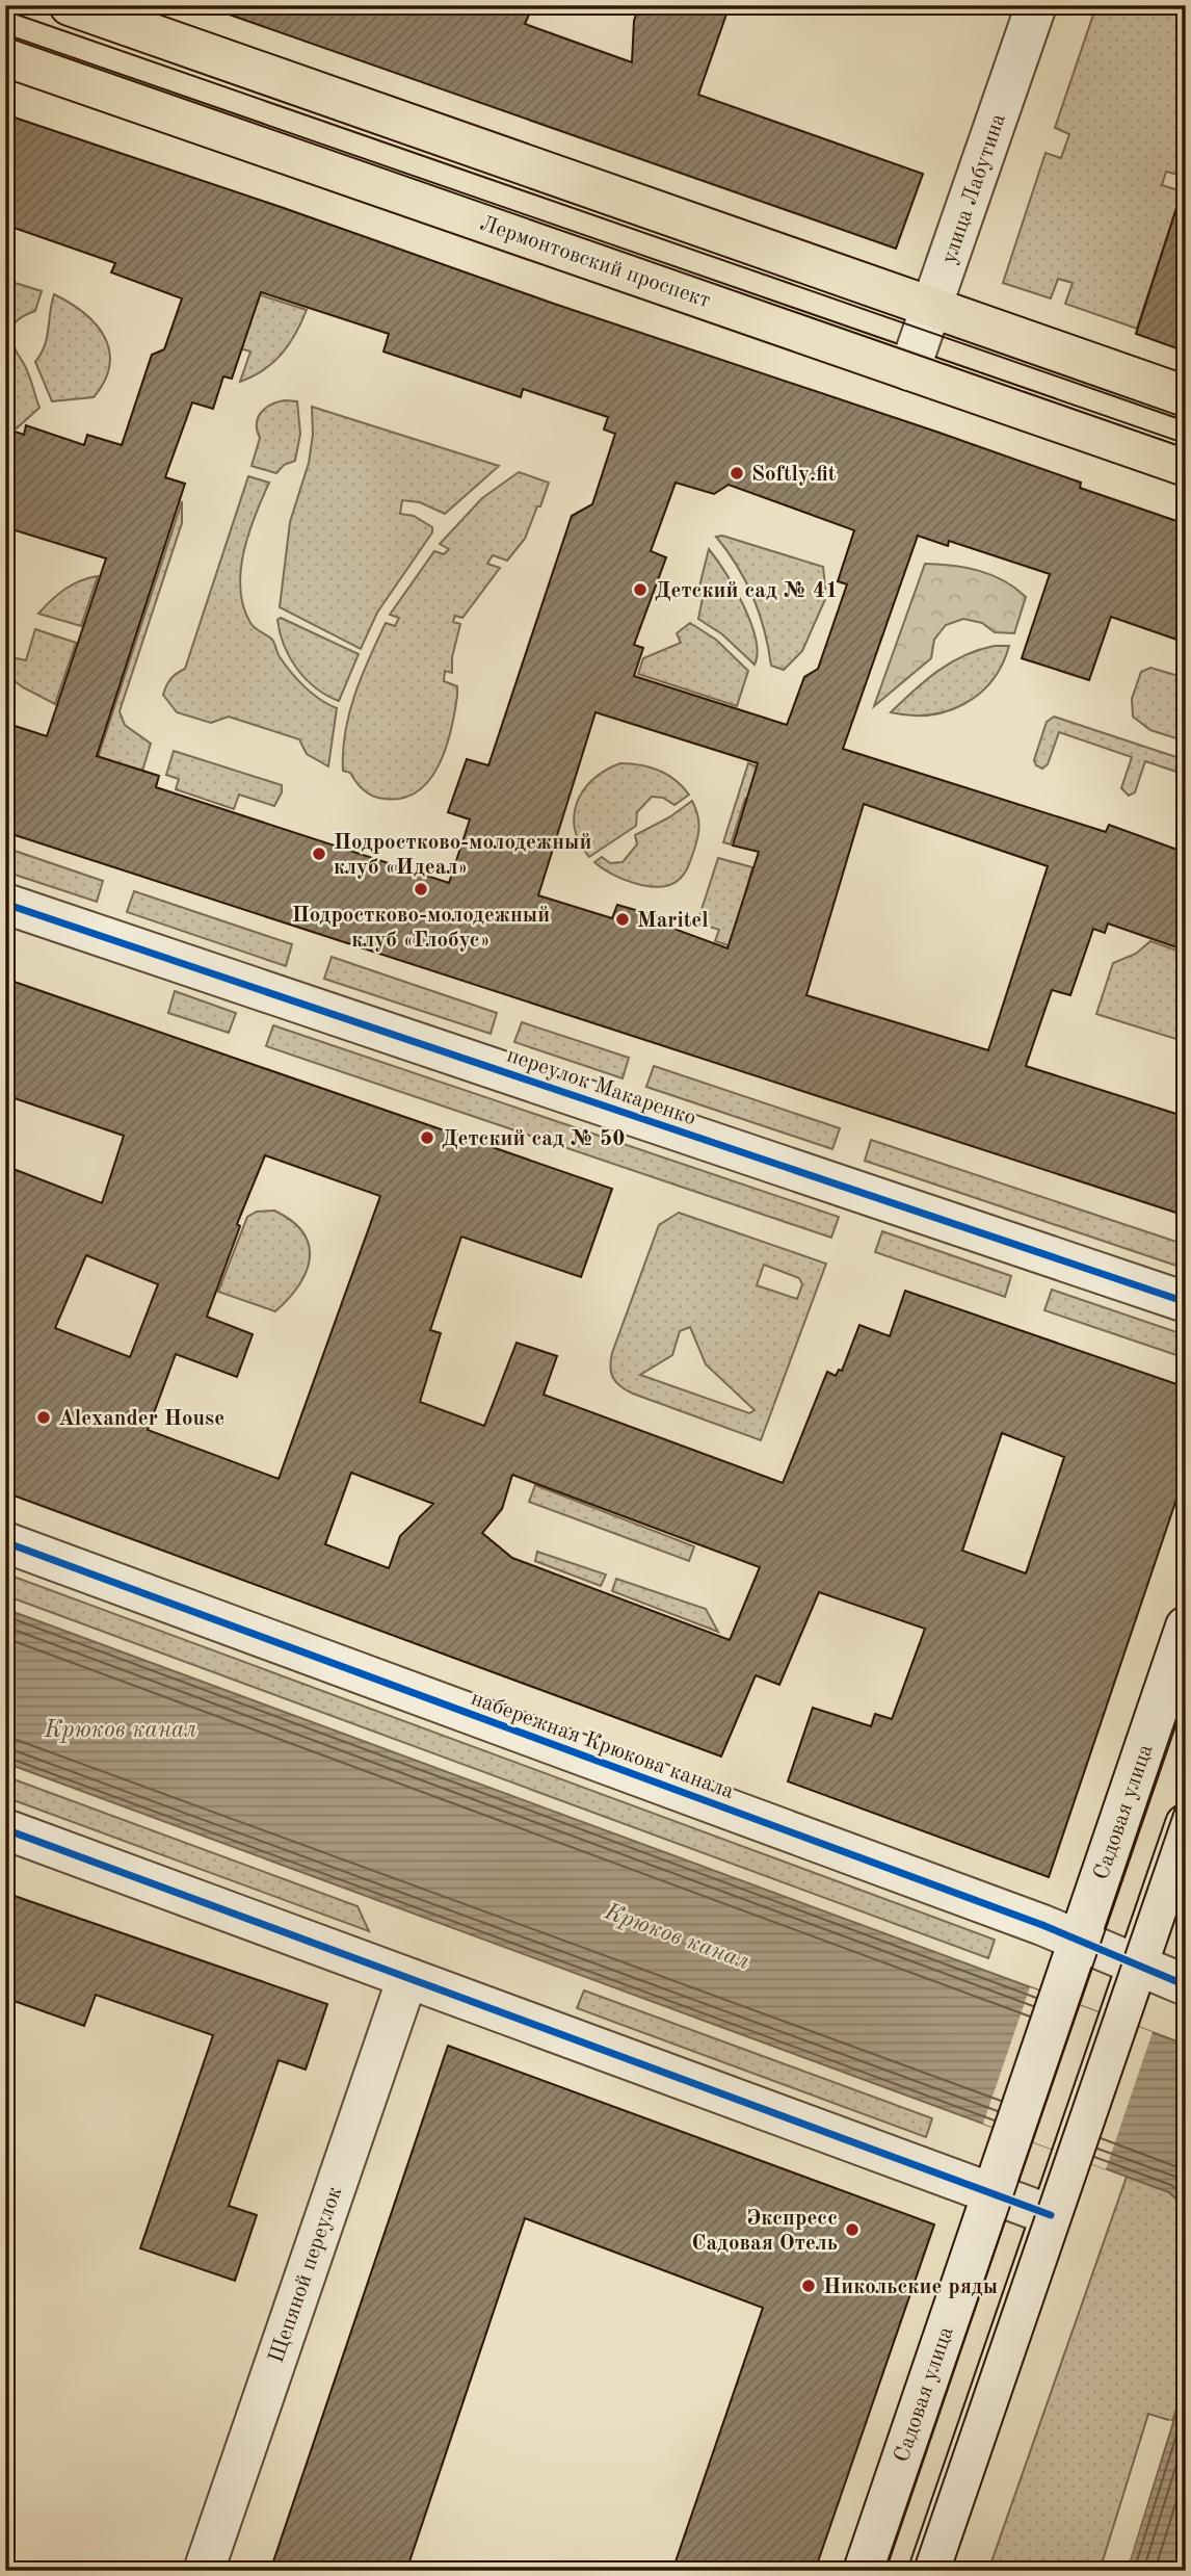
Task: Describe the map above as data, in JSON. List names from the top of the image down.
{
  "streets": {
    "main road": ["Лермонтовский проспект"],
    "street": [
      "улица Лабутина",
      "переулок Макаренко",
      "набережная Крюкова канала",
      "Садовая улица",
      "Щепяной переулок"
    ]
  },
  "crossings": [
    ["улица Лабутина", "Лермонтовский проспект"],
    ["набережная Крюкова канала", "Садовая улица"]
  ],
  "water": ["Крюков канал"],
  "places": [
    "Softly.fit",
    "Детский сад № 41",
    "Подростково-молодежный клуб «Идеал»",
    "Подростково-молодежный клуб «Глобус»",
    "Maritel",
    "Детский сад № 50",
    "Alexander House",
    "Экспресс Садовая Отель",
    "Никольские ряды"
  ]
}
